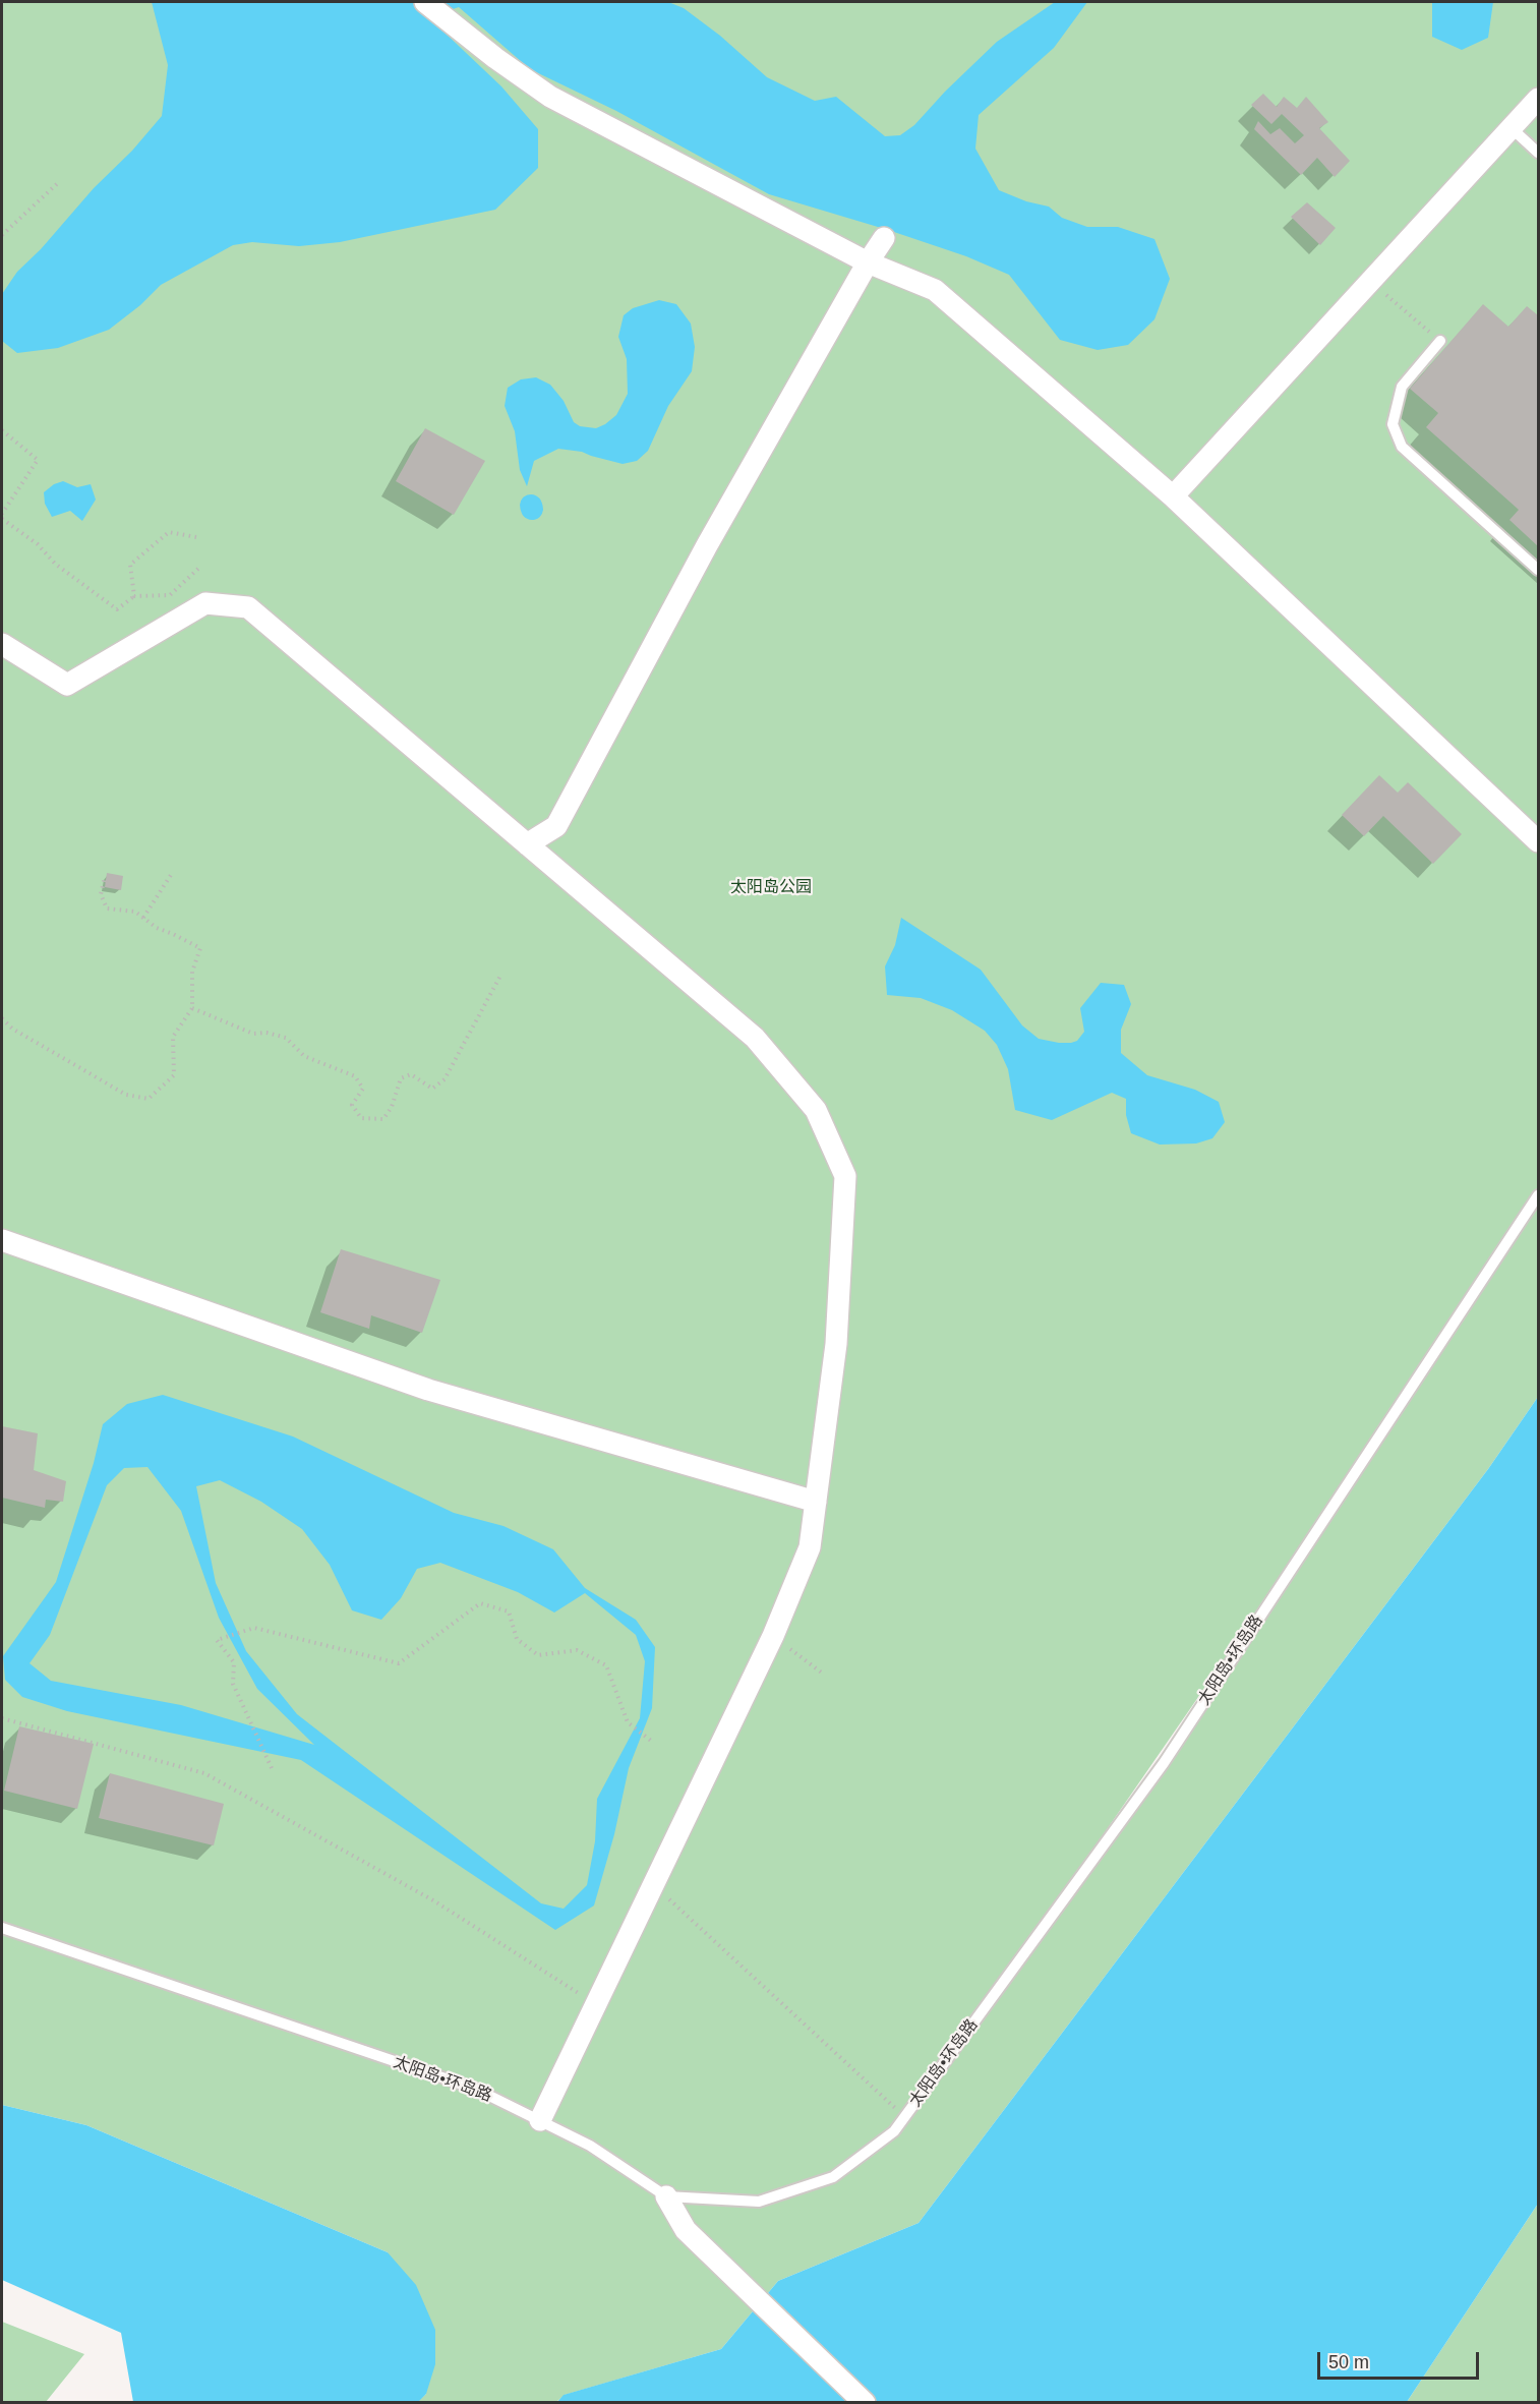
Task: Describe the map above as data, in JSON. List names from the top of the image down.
{
  "streets": {
    "lane": ["太阳岛•环岛路"]
  },
  "parks": ["太阳岛公园"],
  "scale_bar": "50 m"
}
